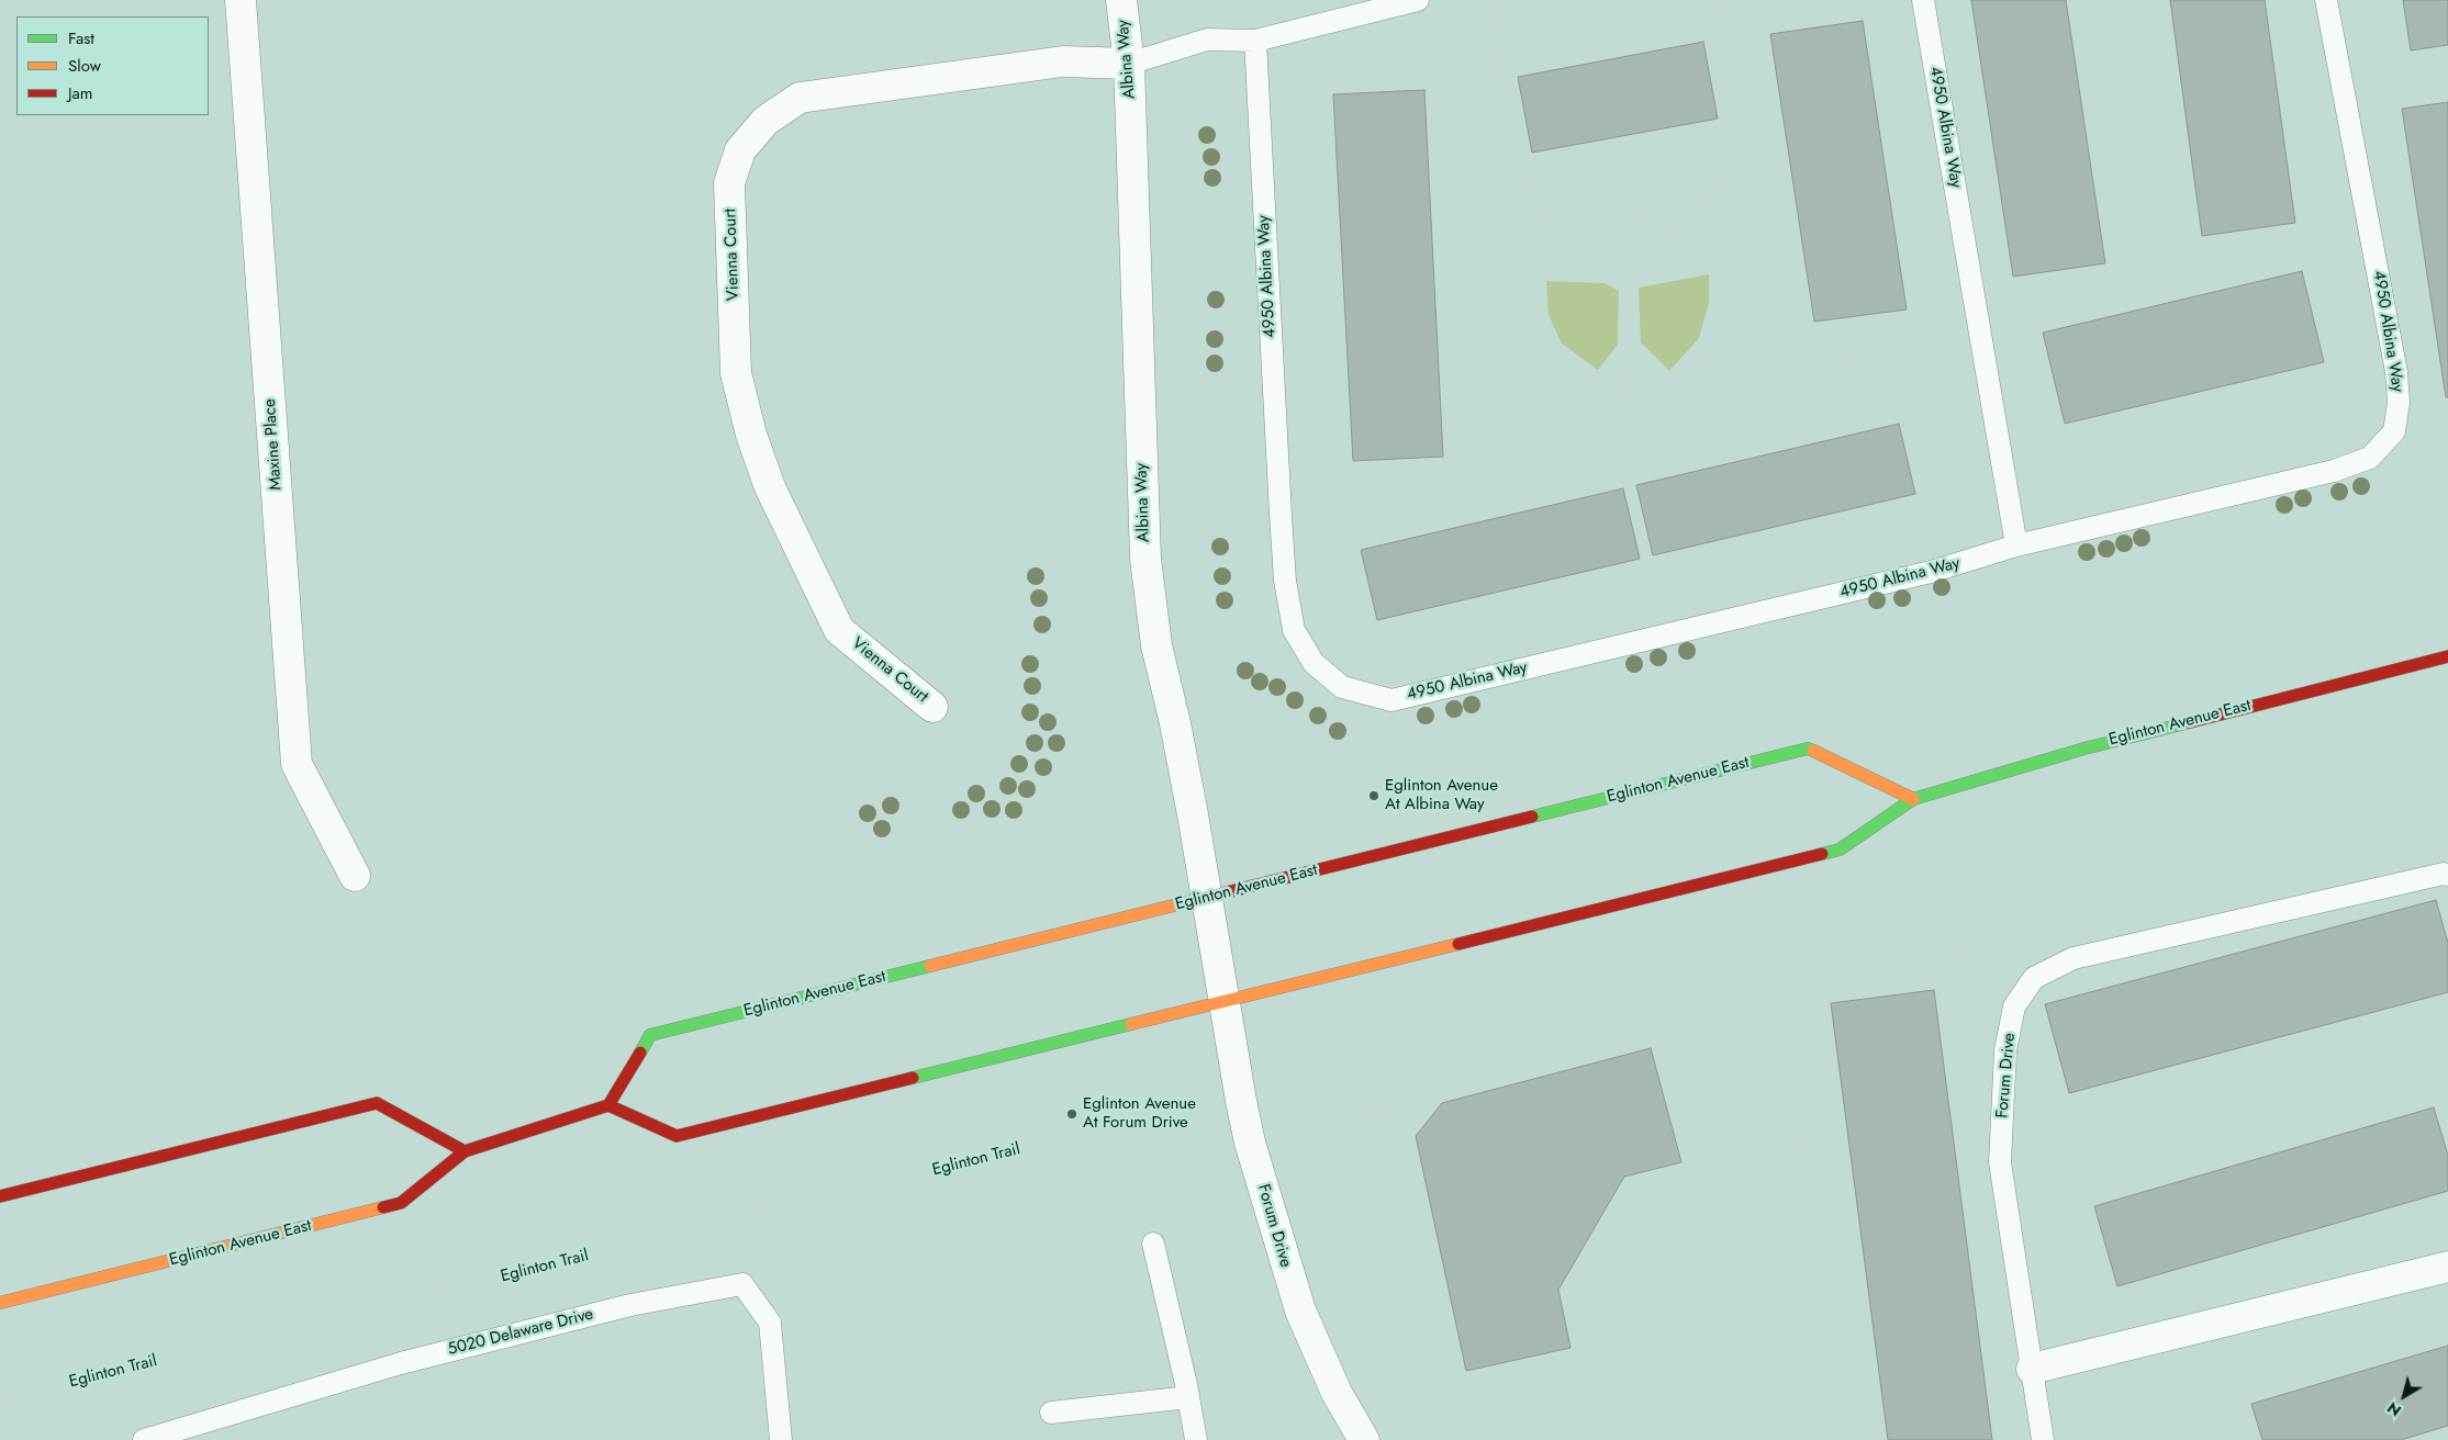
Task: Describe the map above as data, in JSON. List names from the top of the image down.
{
  "streets": {
    "main road": ["Eglinton Avenue East"],
    "street": [
      "Albina Way",
      "Vienna Court",
      "Maxine Place",
      "Forum Drive"
    ],
    "lane": ["4950 Albina Way", "5020 Delaware Drive"],
    "path": ["Eglinton Trail"]
  },
  "crossings": [
    ["Albina Way", "Vienna Court"],
    ["Albina Way", "Eglinton Avenue East"],
    ["Albina Way", "Forum Drive"],
    ["Eglinton Avenue East", "Forum Drive"]
  ],
  "places": ["Eglinton Avenue At Albina Way", "Eglinton Avenue At Forum Drive"],
  "legend": ["Fast", "Slow", "Jam"],
  "north": "bottom left"
}
